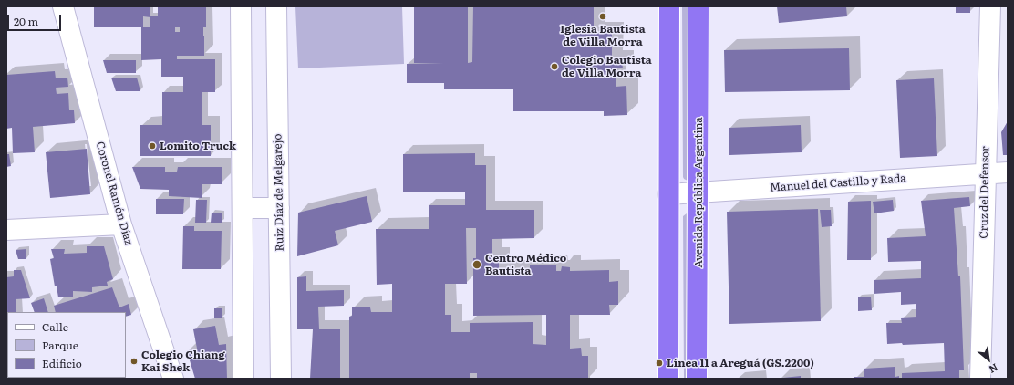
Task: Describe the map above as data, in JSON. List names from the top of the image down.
{
  "streets": {
    "highway": ["Avenida República Argentina"],
    "street": [
      "Manuel del Castillo y Rada",
      "Ruiz Díaz de Melgarejo",
      "Cruz del Defensor",
      "Coronel Ramón Díaz"
    ]
  },
  "crossings": [
    ["Manuel del Castillo y Rada", "Avenida República Argentina"],
    ["Manuel del Castillo y Rada", "Cruz del Defensor"]
  ],
  "places": [
    "Iglesia Bautista de Villa Morra",
    "Colegio Bautista de Villa Morra",
    "Lomito Truck",
    "Centro Médico Bautista",
    "Colegio Chiang Kai Shek",
    "Línea 11 a Areguá (GS.2200)"
  ],
  "legend": ["Calle", "Parque", "Edificio"],
  "scale_bar": "20 m",
  "north": "bottom right"
}
